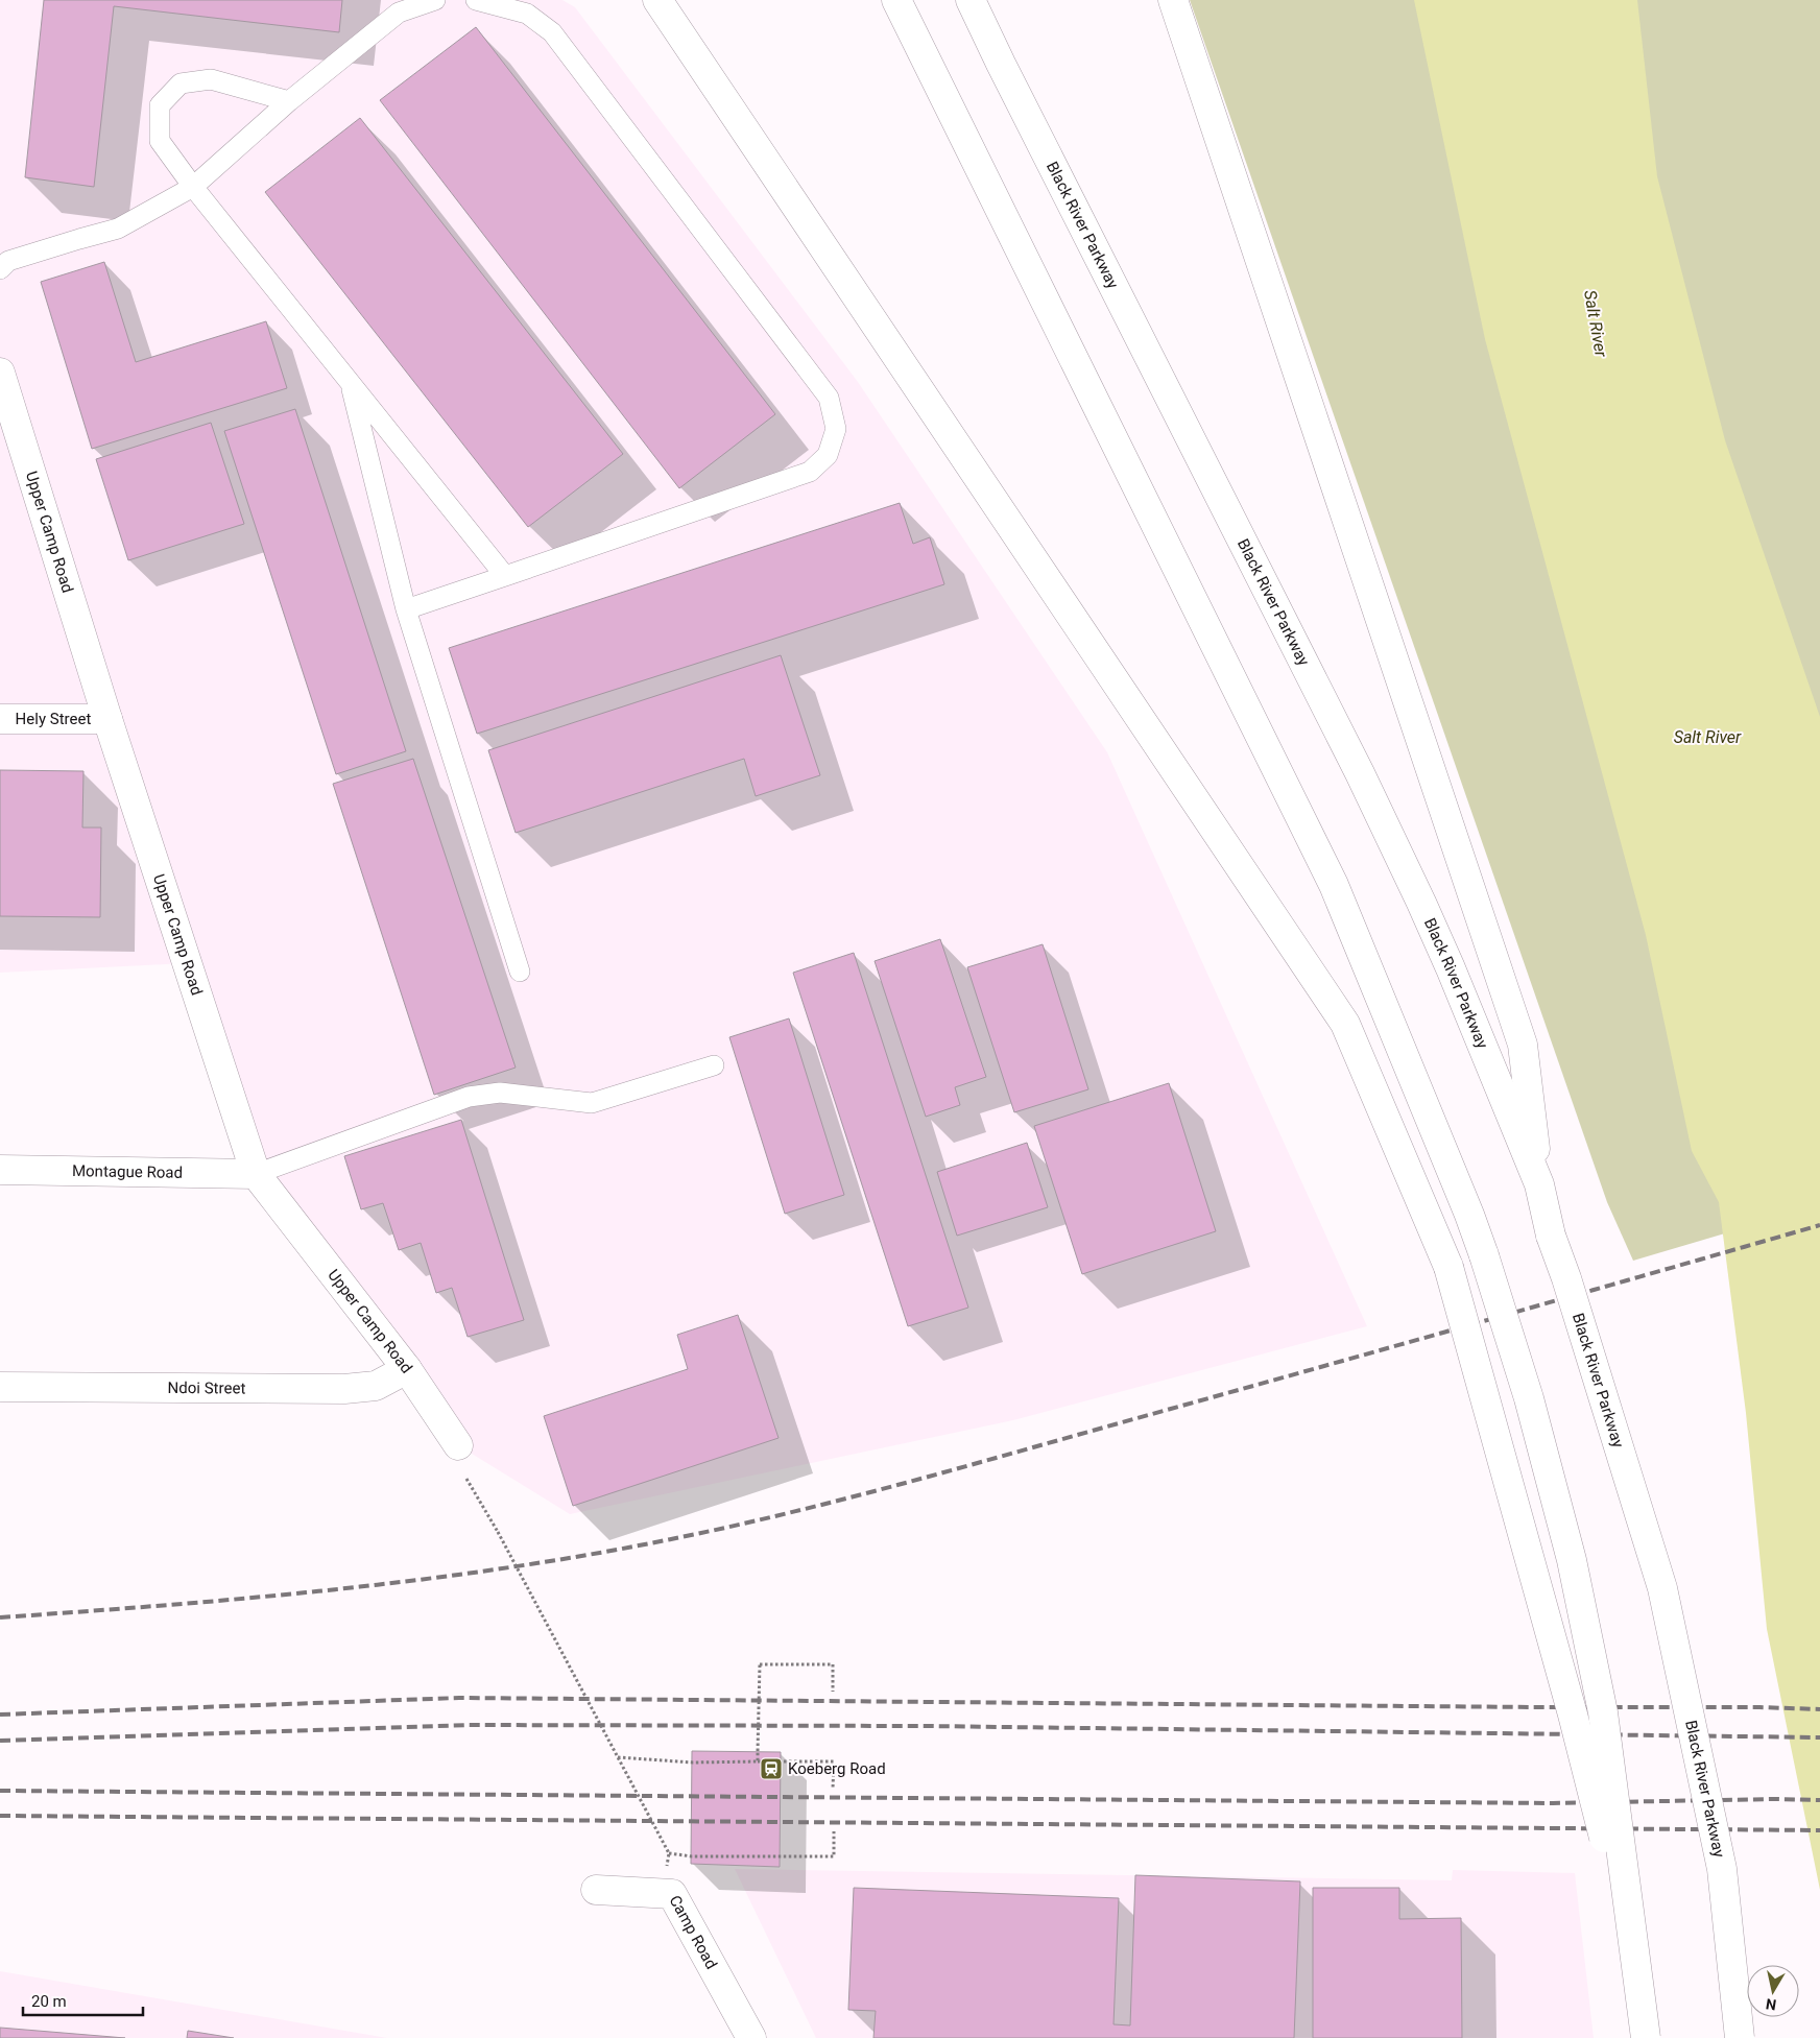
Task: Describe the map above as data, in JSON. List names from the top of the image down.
{
  "streets": {
    "main road": [
      "Black River Parkway",
      "Upper Camp Road",
      "Hely Street",
      "Montague Road",
      "Ndoi Street",
      "Camp Road"
    ]
  },
  "crossings": [
    ["Upper Camp Road", "Hely Street"],
    ["Upper Camp Road", "Montague Road"],
    ["Upper Camp Road", "Ndoi Street"]
  ],
  "water": ["Salt River"],
  "places": {
    "station": ["Koeberg Road"]
  },
  "scale_bar": "20 m",
  "north": "bottom"
}
